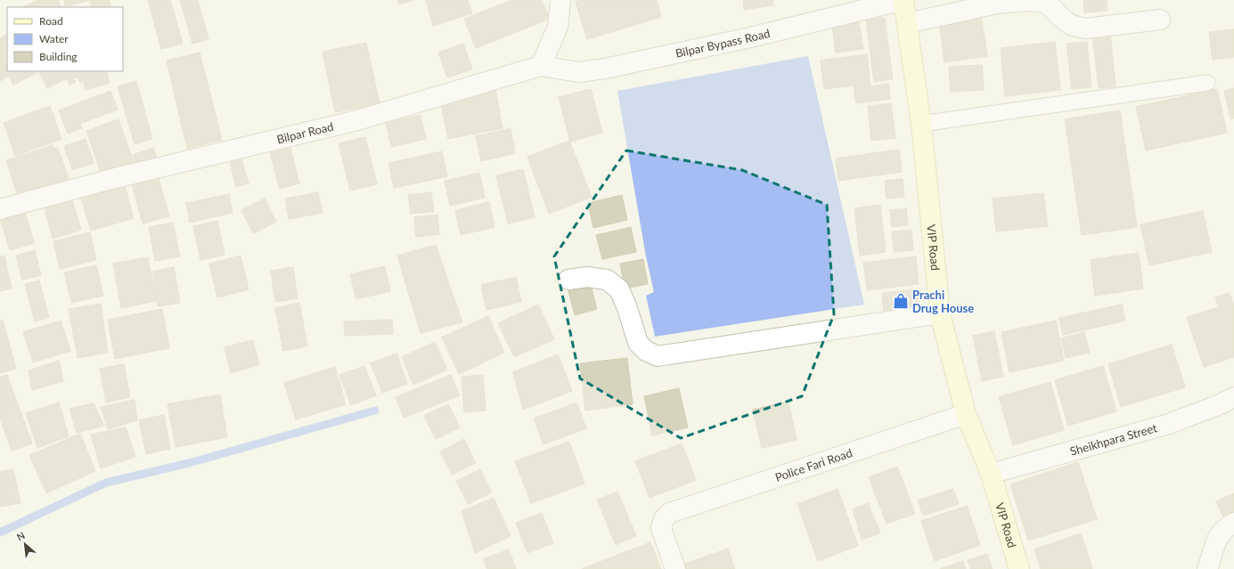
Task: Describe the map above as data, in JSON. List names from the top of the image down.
{
  "streets": {
    "street": [
      "Bilpar Bypass Road",
      "Bilpar Road",
      "VIP Road",
      "Sheikhpara Street",
      "Police Fari Road"
    ]
  },
  "crossings": [
    ["Bilpar Bypass Road", "Bilpar Road"],
    ["Bilpar Bypass Road", "VIP Road"],
    ["VIP Road", "Sheikhpara Street"],
    ["VIP Road", "Police Fari Road"]
  ],
  "places": {
    "shop": ["Prachi Drug House"]
  },
  "legend": ["Road", "Water", "Building"],
  "north": "top left"
}
